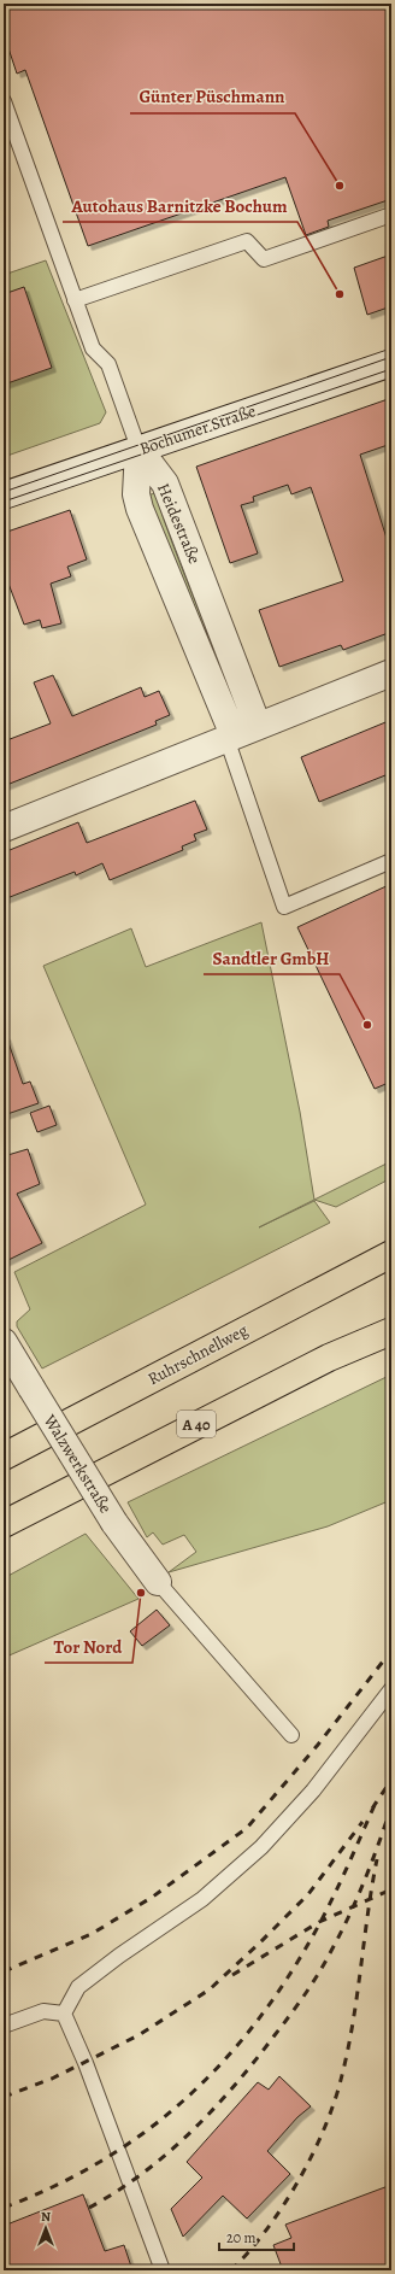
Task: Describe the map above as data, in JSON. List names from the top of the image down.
{
  "streets": {
    "highway": ["Ruhrschnellweg", "A 40"],
    "street": ["Bochumer Straße", "Heidestraße", "Walzwerkstraße"]
  },
  "crossings": [
    ["Bochumer Straße", "Heidestraße"]
  ],
  "places": [
    "Günter Püschmann",
    "Autohaus Barnitzke Bochum",
    "Sandtler GmbH",
    "Tor Nord"
  ],
  "scale_bar": "20 m",
  "north": "top"
}
